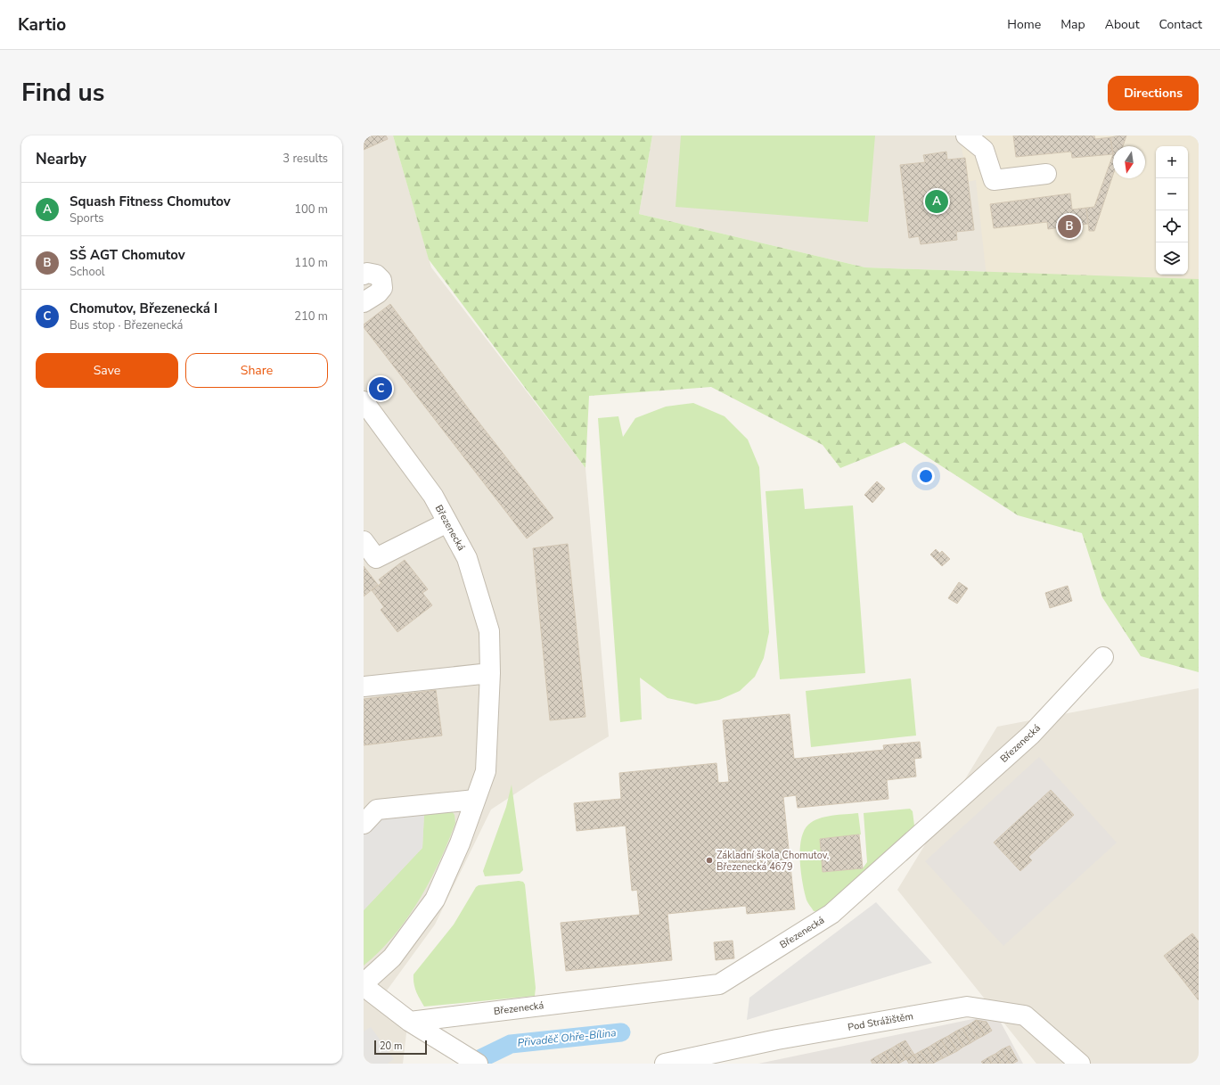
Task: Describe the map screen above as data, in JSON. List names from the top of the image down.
{
  "streets": {
    "street": ["Březenecká", "Pod Strážištěm"]
  },
  "water": ["Přivaděč Ohře-Bílina"],
  "places": ["Základní škola Chomutov, Březenecká 4679"],
  "scale_bar": "20 m",
  "north": "bottom",
  "page": {
    "header": "Kartio",
    "nav": [
      "Home",
      "Map",
      "About",
      "Contact"
    ],
    "title": "Find us",
    "buttons": [
      "Directions",
      ["Save", "Share"]
    ],
    "heading": ["Nearby", "3 results"],
    "map_buttons": ["+", "−"],
    "list": [
      {
        "mark": "A",
        "name": "Squash Fitness Chomutov",
        "note": "Sports",
        "value": "100 m"
      },
      {
        "mark": "B",
        "name": "SŠ AGT Chomutov",
        "note": "School",
        "value": "110 m"
      },
      {
        "mark": "C",
        "name": "Chomutov, Březenecká I",
        "note": "Bus stop · Březenecká",
        "value": "210 m"
      }
    ],
    "pins": ["A", "B", "C"],
    "scale": "20 m"
  }
}
